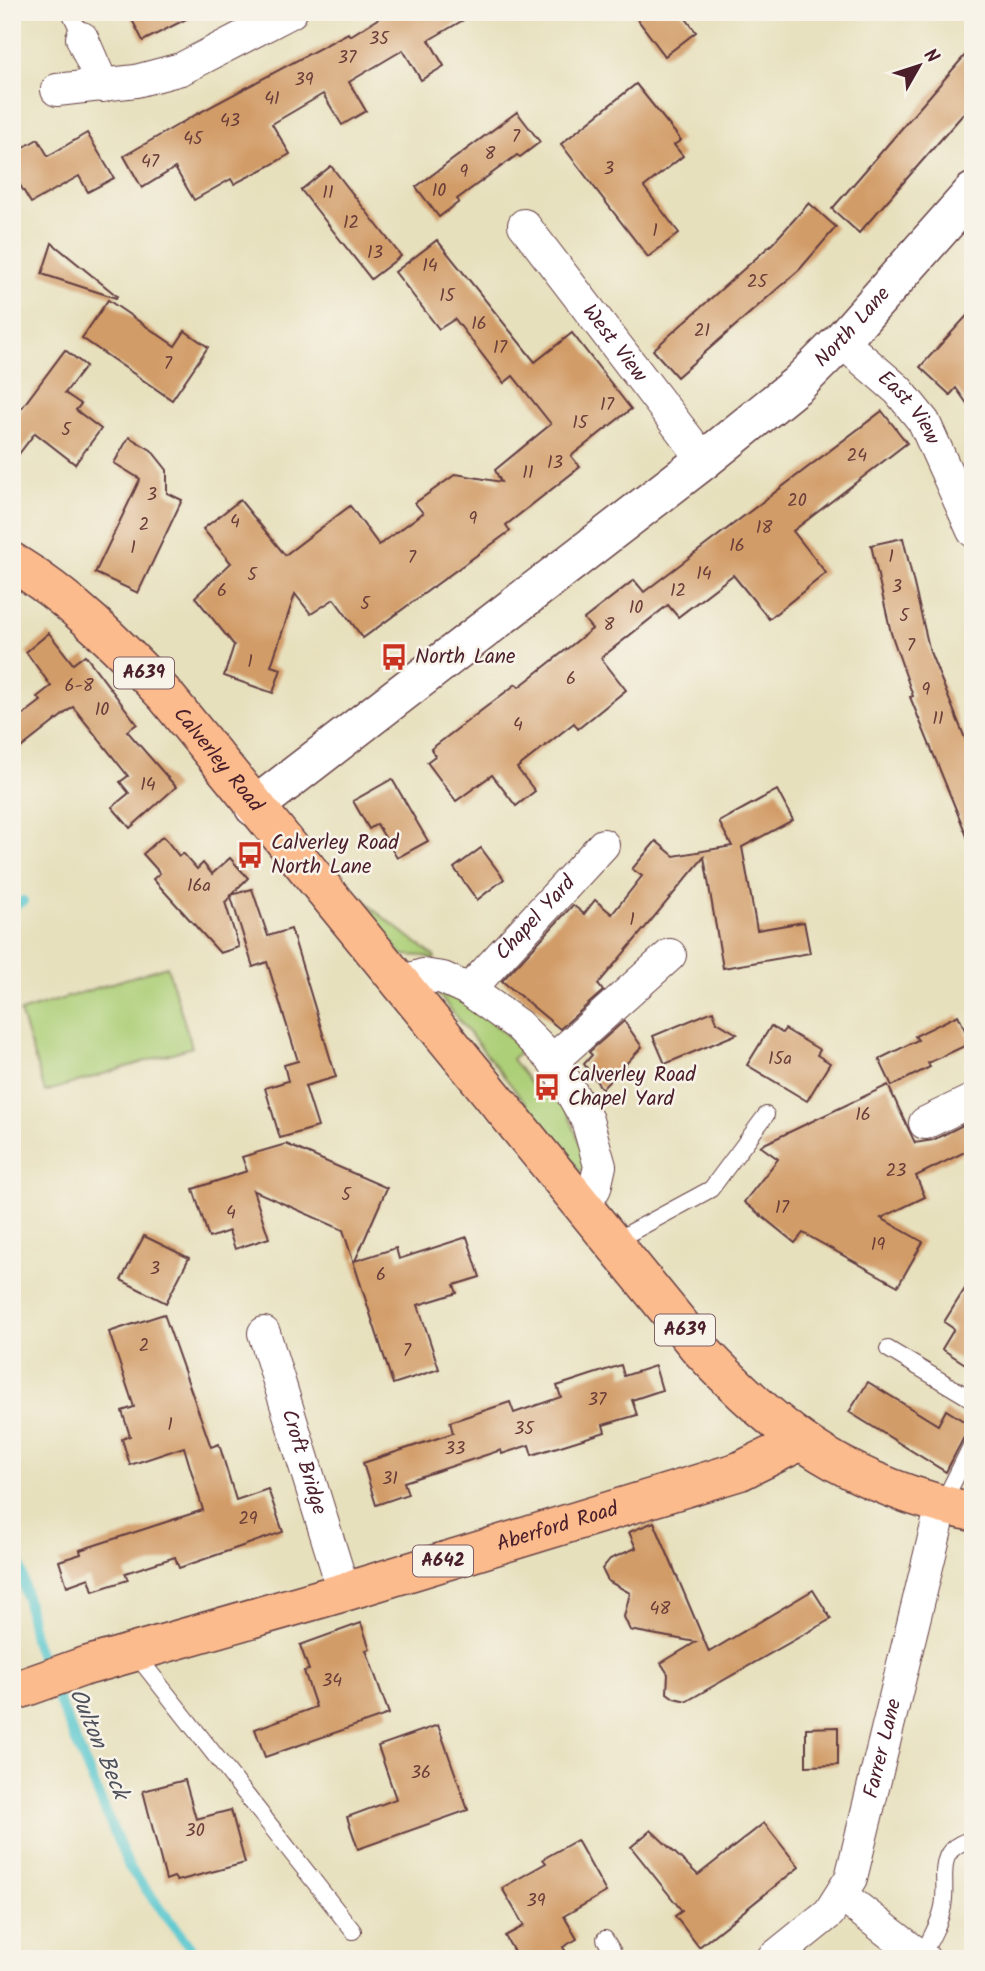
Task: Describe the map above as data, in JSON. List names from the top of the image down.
{
  "streets": {
    "main road": [
      "A639",
      "Calverley Road",
      "Aberford Road",
      "A642"
    ],
    "street": [
      "North Lane",
      "West View",
      "East View",
      "Chapel Yard",
      "Croft Bridge",
      "Farrer Lane"
    ]
  },
  "crossings": [
    ["North Lane", "West View"],
    ["North Lane", "East View"],
    ["North Lane", "Calverley Road"],
    ["Calverley Road", "Aberford Road"],
    ["Croft Bridge", "Aberford Road"]
  ],
  "water": ["Oulton Beck"],
  "places": {
    "bus stop": ["North Lane", "Calverley Road North Lane", "Calverley Road Chapel Yard"]
  },
  "house_numbers": [
    "35",
    "37",
    "39",
    "41",
    "43",
    "7",
    "45",
    "8",
    "47",
    "3",
    "9",
    "10",
    "11",
    "12",
    "1",
    "13",
    "14",
    "25",
    "15",
    "16",
    "21",
    "17",
    "7",
    "17",
    "15",
    "5",
    "24",
    "13",
    "11",
    "3",
    "20",
    "9",
    "4",
    "2",
    "18",
    "16",
    "1",
    "1",
    "7",
    "14",
    "5",
    "3",
    "6",
    "12",
    "5",
    "10",
    "5",
    "8",
    "7",
    "1",
    "6",
    "6-8",
    "9",
    "10",
    "11",
    "4",
    "14",
    "16a",
    "1",
    "15a",
    "16",
    "23",
    "5",
    "17",
    "4",
    "19",
    "3",
    "6",
    "2",
    "7",
    "37",
    "1",
    "35",
    "33",
    "31",
    "29",
    "48",
    "34",
    "36",
    "30",
    "39"
  ],
  "north": "top right"
}
